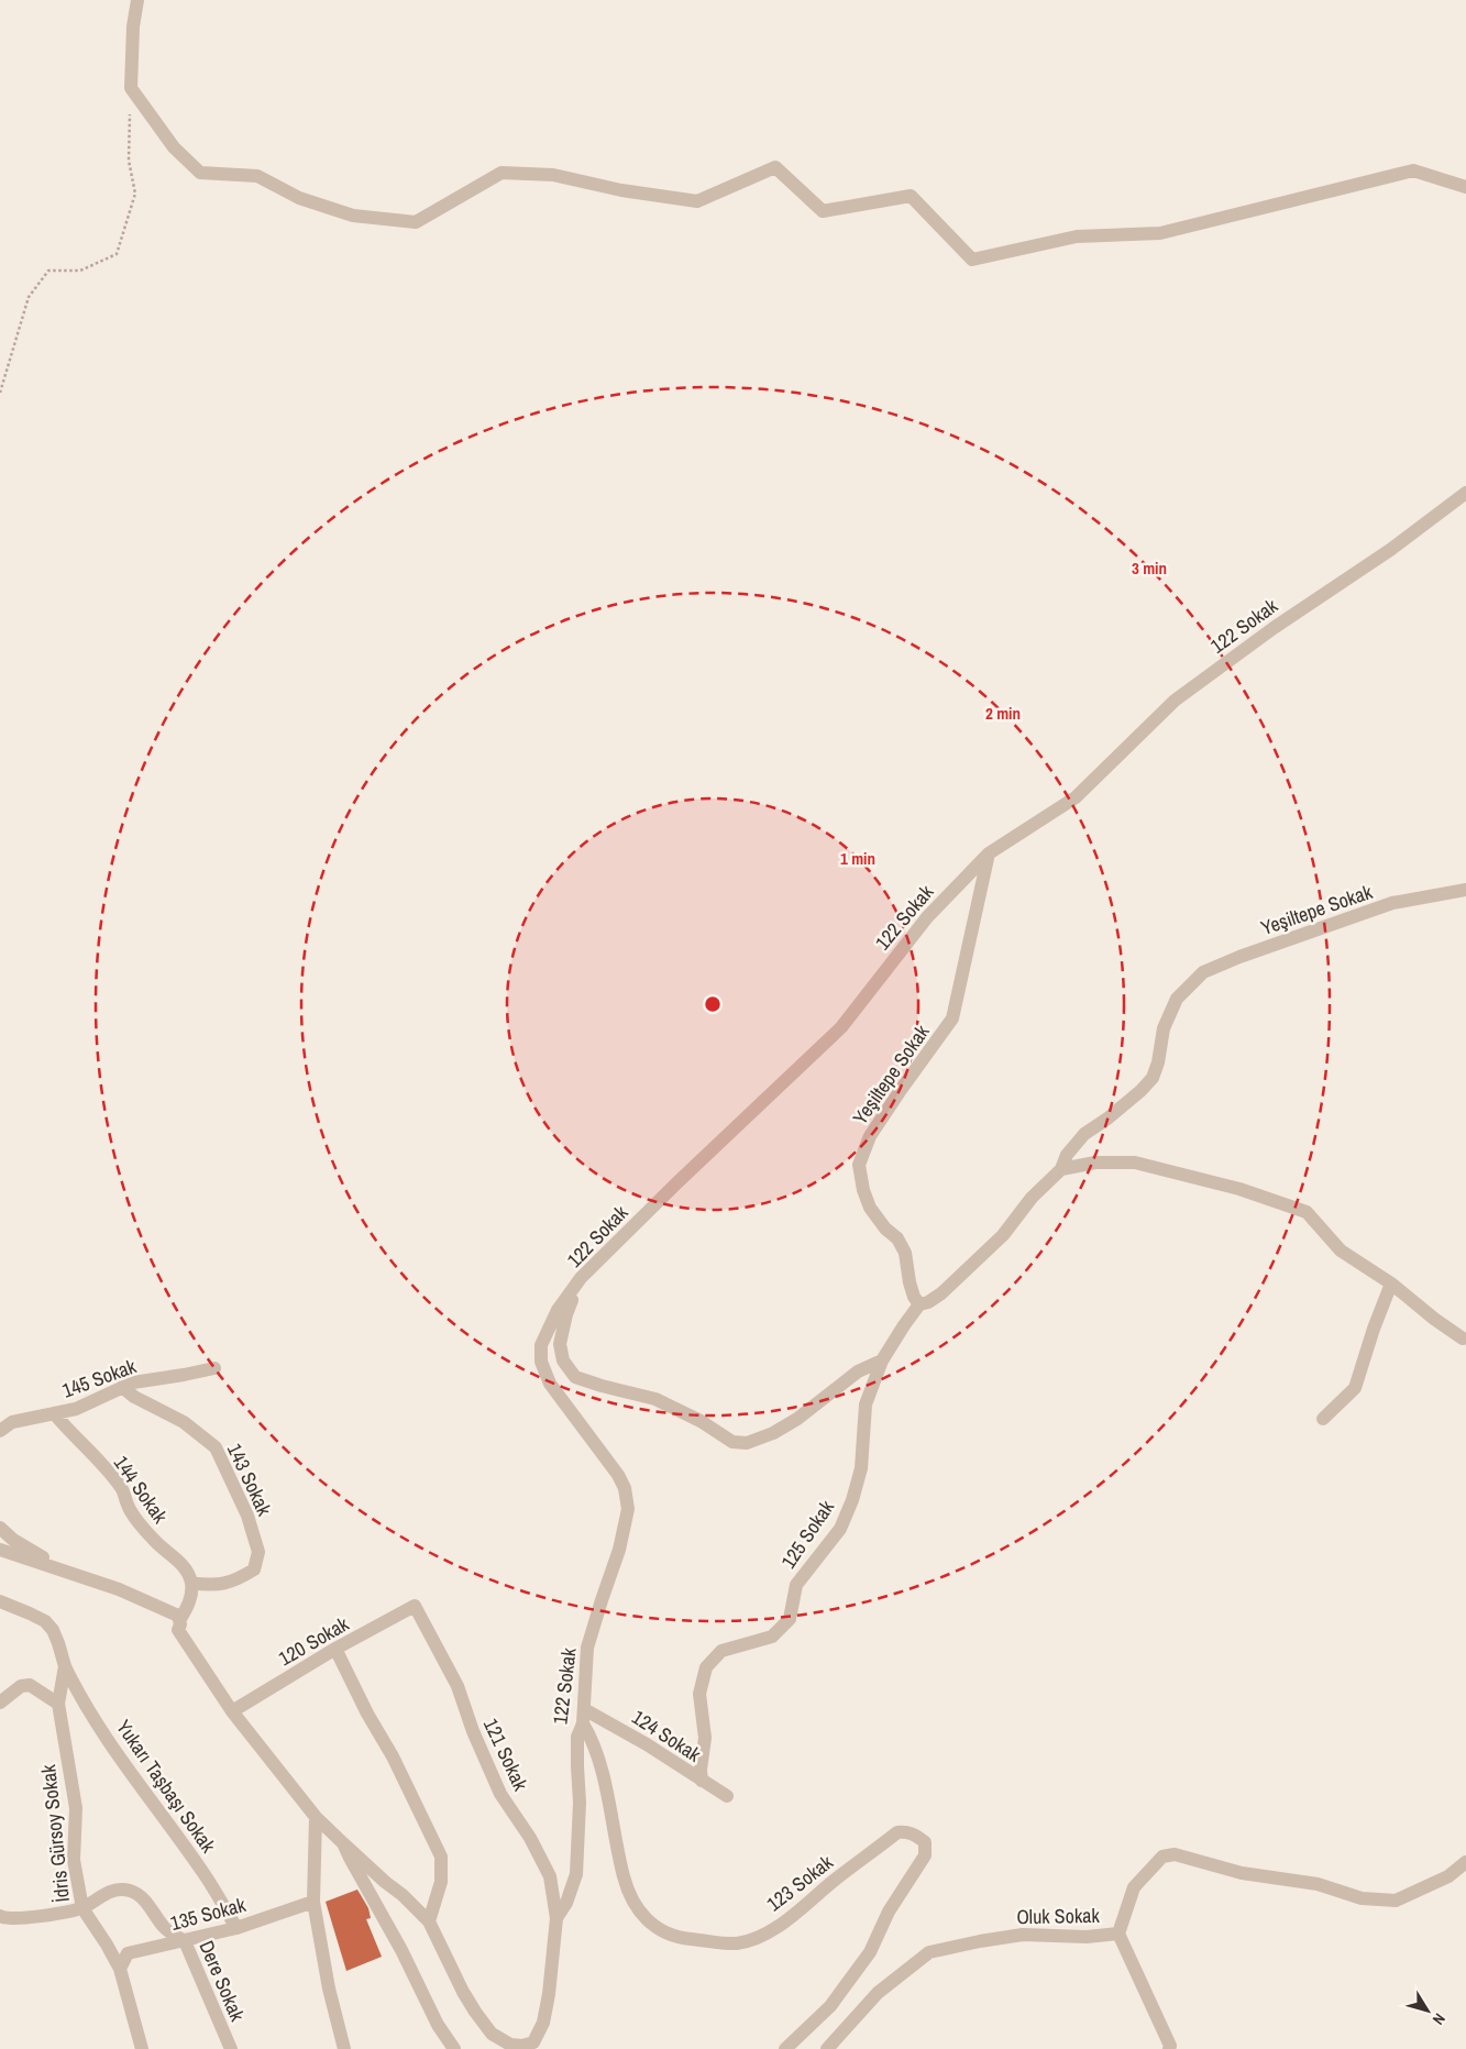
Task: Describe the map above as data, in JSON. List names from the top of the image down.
{
  "streets": {
    "street": [
      "122 Sokak",
      "Yeşiltepe Sokak",
      "145 Sokak",
      "143 Sokak",
      "144 Sokak",
      "125 Sokak",
      "120 Sokak",
      "124 Sokak",
      "121 Sokak",
      "Yukarı Taşbaşı Sokak",
      "İdris Gürsoy Sokak",
      "123 Sokak",
      "135 Sokak",
      "Oluk Sokak",
      "Dere Sokak"
    ]
  },
  "crossings": [
    ["122 Sokak", "Yeşiltepe Sokak"],
    ["122 Sokak", "120 Sokak"],
    ["122 Sokak", "124 Sokak"],
    ["122 Sokak", "121 Sokak"],
    ["122 Sokak", "123 Sokak"],
    ["Yeşiltepe Sokak", "125 Sokak"],
    ["145 Sokak", "143 Sokak"],
    ["145 Sokak", "144 Sokak"],
    ["143 Sokak", "144 Sokak"],
    ["125 Sokak", "124 Sokak"],
    ["120 Sokak", "121 Sokak"],
    ["124 Sokak", "123 Sokak"],
    ["Yukarı Taşbaşı Sokak", "İdris Gürsoy Sokak"],
    ["Yukarı Taşbaşı Sokak", "135 Sokak"],
    ["İdris Gürsoy Sokak", "135 Sokak"],
    ["İdris Gürsoy Sokak", "Dere Sokak"],
    ["135 Sokak", "Dere Sokak"]
  ],
  "north": "bottom right",
  "rings": ["3 min", "2 min", "1 min"]
}
